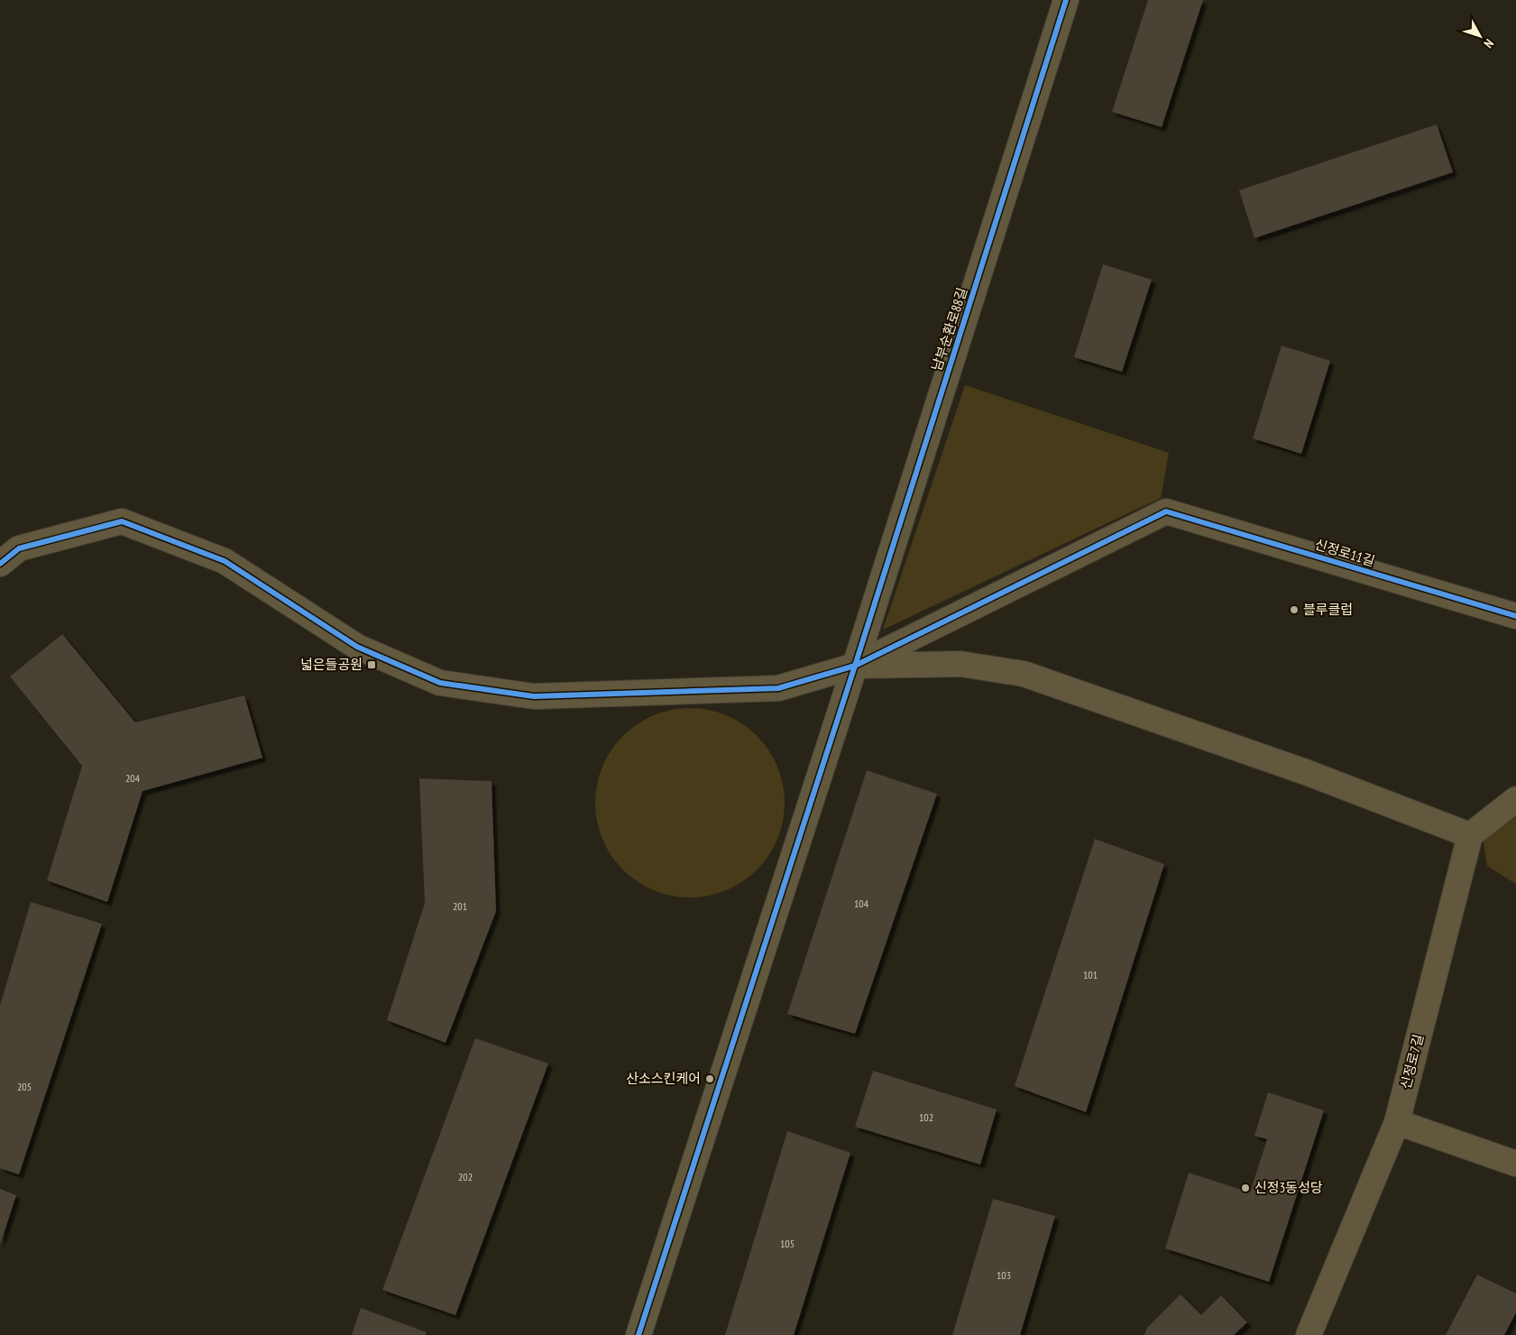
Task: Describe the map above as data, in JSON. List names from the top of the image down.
{
  "streets": {
    "street": ["남부순환로88길", "신정로11길", "신정로7길"]
  },
  "crossings": [
    ["남부순환로88길", "신정로11길"]
  ],
  "places": {
    "other": ["블루클럽", "산소스킨케어", "신정3동성당"],
    "transit": ["넓은들공원"]
  },
  "house_numbers": [
    "204",
    "104",
    "201",
    "101",
    "205",
    "102",
    "202",
    "105",
    "103"
  ],
  "north": "bottom right"
}
